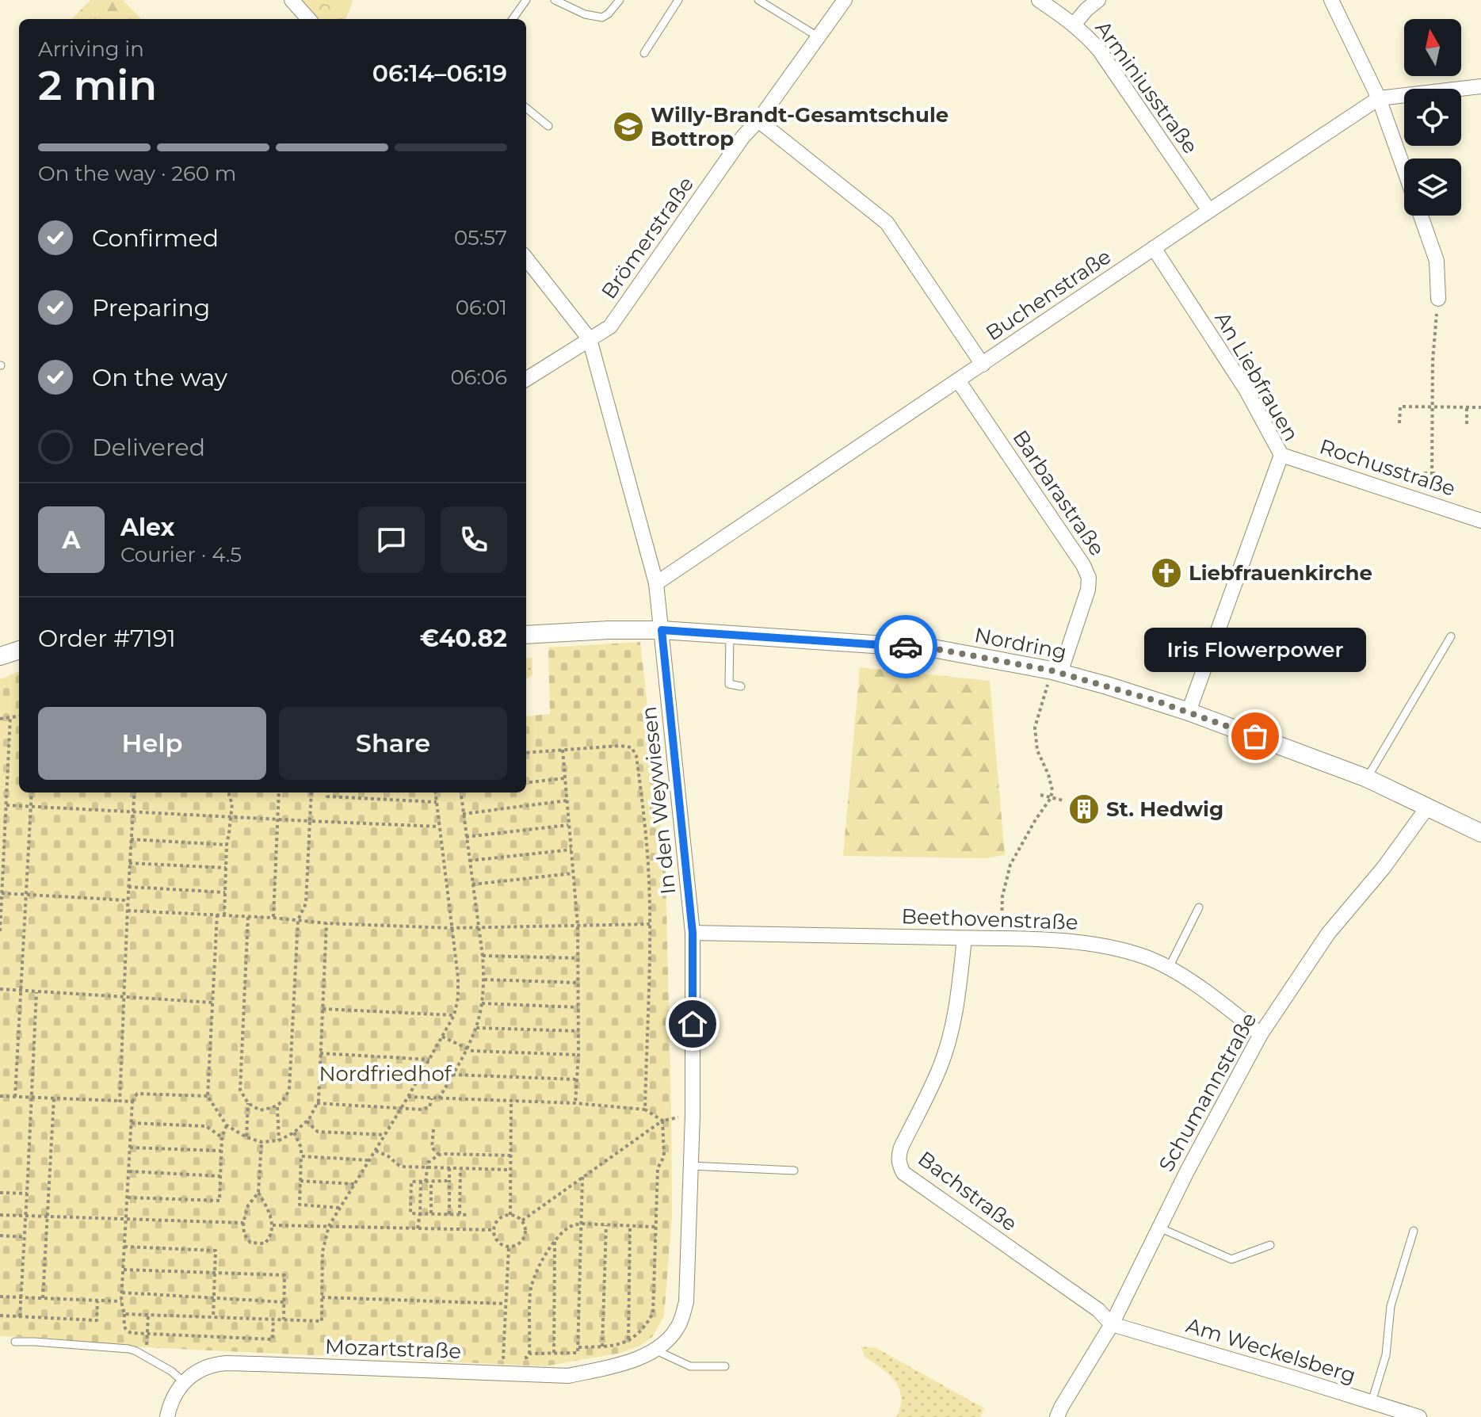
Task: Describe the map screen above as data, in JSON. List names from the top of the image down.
{
  "streets": {
    "street": [
      "Arminiusstraße",
      "Brömerstraße",
      "Buchenstraße",
      "An Liebfrauen",
      "Rochusstraße",
      "Barbarastraße",
      "Nordring",
      "In den Weywiesen",
      "Beethovenstraße",
      "Schumannstraße",
      "Bachstraße",
      "Mozartstraße",
      "Am Weckelsberg"
    ]
  },
  "crossings": [
    ["Arminiusstraße", "Buchenstraße"],
    ["Brömerstraße", "In den Weywiesen"],
    ["Buchenstraße", "An Liebfrauen"],
    ["Buchenstraße", "Barbarastraße"],
    ["Buchenstraße", "In den Weywiesen"],
    ["An Liebfrauen", "Rochusstraße"],
    ["An Liebfrauen", "Nordring"],
    ["Barbarastraße", "Nordring"],
    ["Nordring", "In den Weywiesen"],
    ["Nordring", "Schumannstraße"],
    ["In den Weywiesen", "Beethovenstraße"],
    ["In den Weywiesen", "Mozartstraße"],
    ["Beethovenstraße", "Schumannstraße"],
    ["Beethovenstraße", "Bachstraße"],
    ["Schumannstraße", "Bachstraße"],
    ["Schumannstraße", "Am Weckelsberg"],
    ["Bachstraße", "Am Weckelsberg"]
  ],
  "parks": ["Nordfriedhof"],
  "places": {
    "school or university": ["Willy-Brandt-Gesamtschule Bottrop"],
    "church": ["Liebfrauenkirche"],
    "other": ["Iris Flowerpower"],
    "building": ["St. Hedwig"]
  },
  "north": "top",
  "page": {
    "heading": ["2 min", "Arriving in", "06:14–06:19"],
    "panel": [
      "Alex",
      "Courier · 4.5",
      "Order #7191",
      "€40.82"
    ],
    "bar": "On the way · 260 m",
    "list": [
      ["Confirmed", "05:57"],
      ["Preparing", "06:01"],
      ["On the way", "06:06"],
      "Delivered"
    ],
    "round": "A",
    "bubble": "Iris Flowerpower",
    "buttons": ["Help", "Share"]
  }
}
